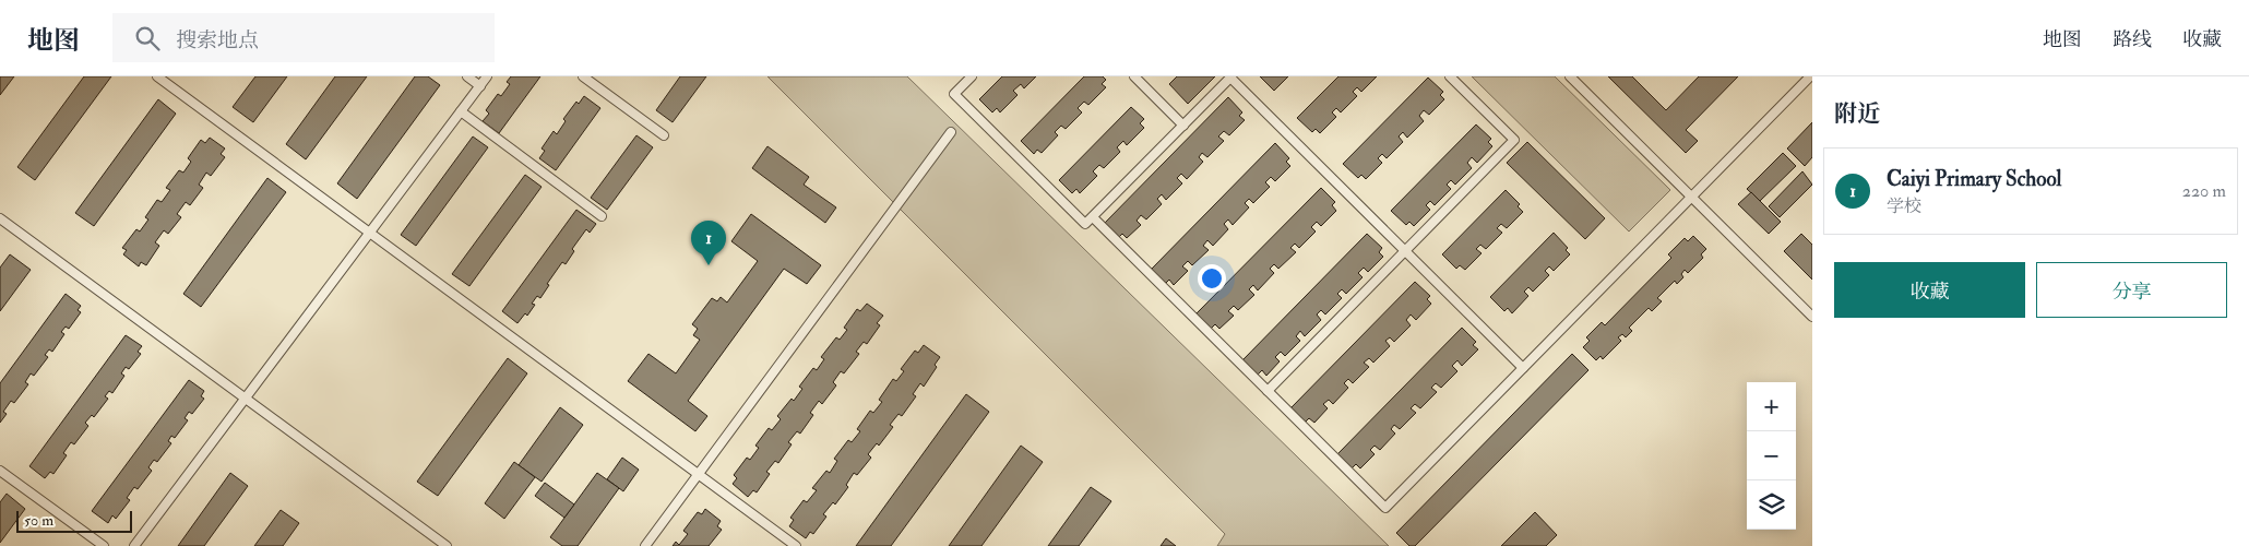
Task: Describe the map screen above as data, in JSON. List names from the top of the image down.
{
  "scale_bar": "50 m",
  "page": {
    "header": "地图",
    "search": "搜索地点",
    "nav": ["地图", "路线", "收藏"],
    "heading": "附近",
    "list": [
      {
        "mark": "1",
        "name": "Caiyi Primary School",
        "note": "学校",
        "value": "220 m"
      }
    ],
    "pins": "1",
    "buttons": ["收藏", "分享"],
    "map_buttons": ["+", "−"],
    "scale": "50 m"
  }
}
